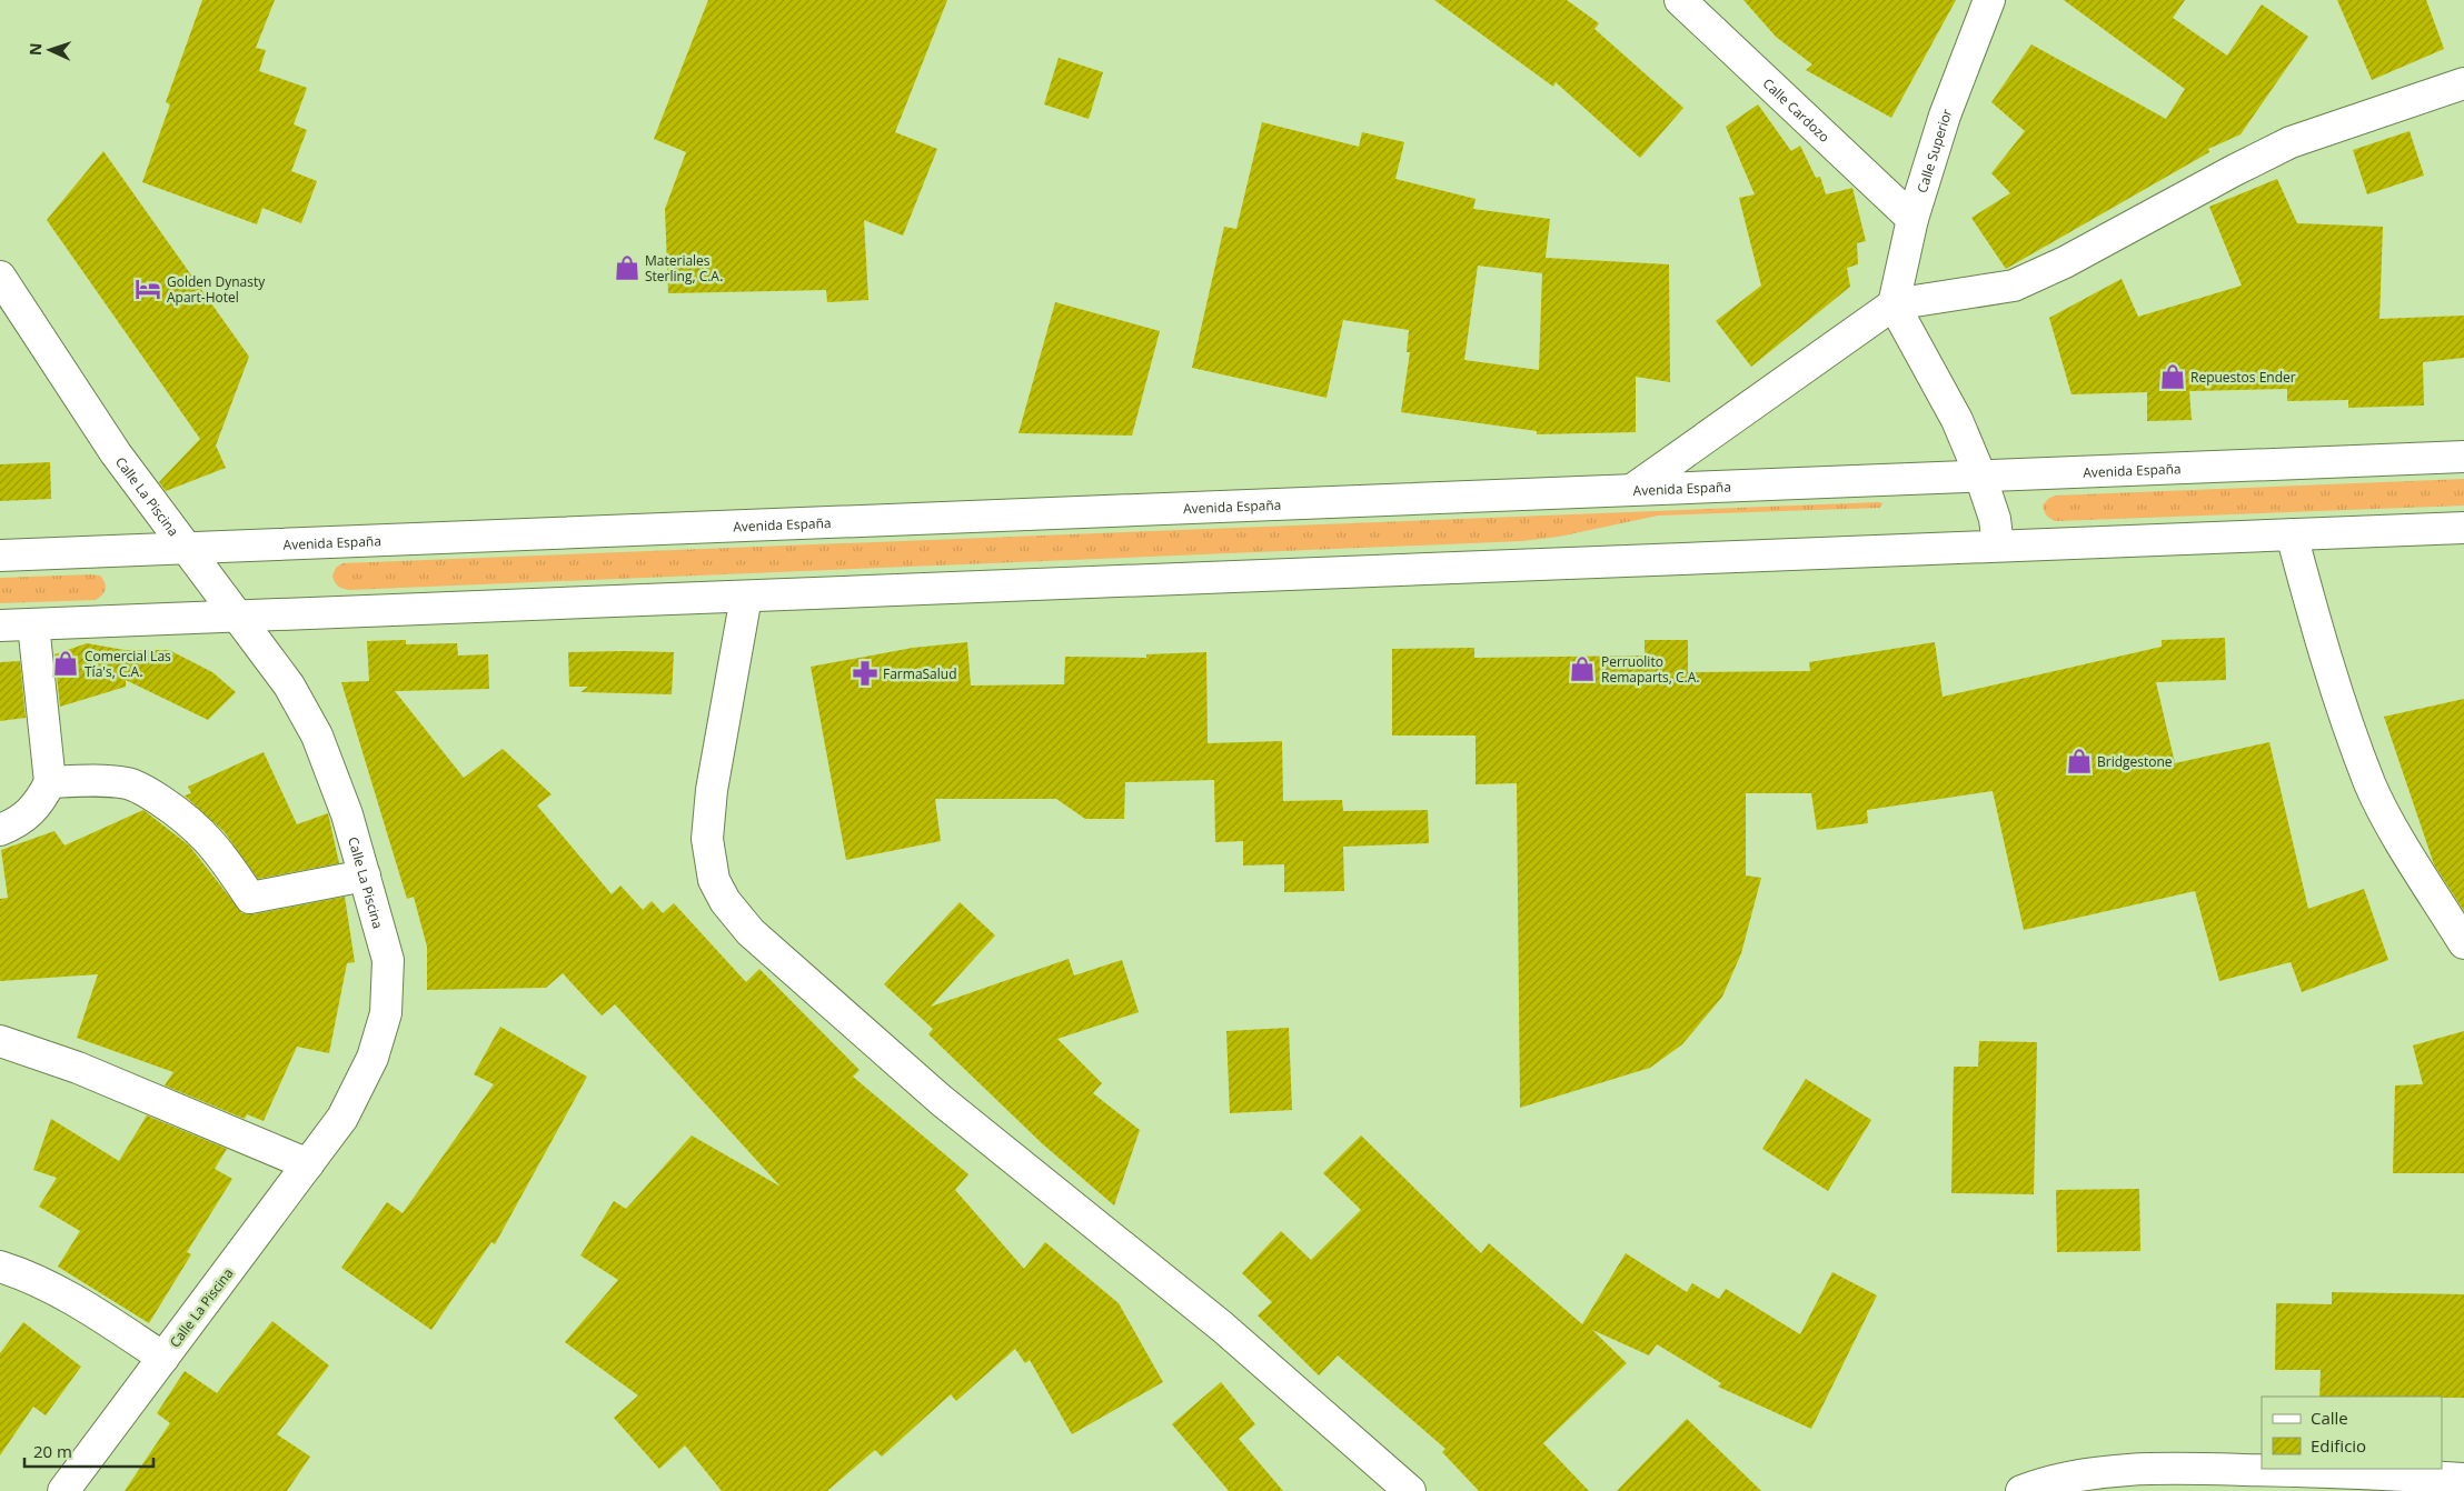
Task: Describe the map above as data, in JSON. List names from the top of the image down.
{
  "streets": {
    "street": [
      "Calle Cardozo",
      "Calle Superior",
      "Avenida España",
      "Calle La Piscina"
    ]
  },
  "crossings": [
    ["Calle Cardozo", "Calle Superior"],
    ["Avenida España", "Calle La Piscina"]
  ],
  "places": {
    "shop": [
      "Materiales Sterling, C.A.",
      "Repuestos Ender",
      "Comercial Las Tía's, C.A.",
      "Perruolito Remaparts, C.A.",
      "Bridgestone"
    ],
    "hotel": ["Golden Dynasty Apart-Hotel"],
    "pharmacy": ["FarmaSalud"]
  },
  "legend": ["Calle", "Edificio"],
  "scale_bar": "20 m",
  "north": "left"
}
